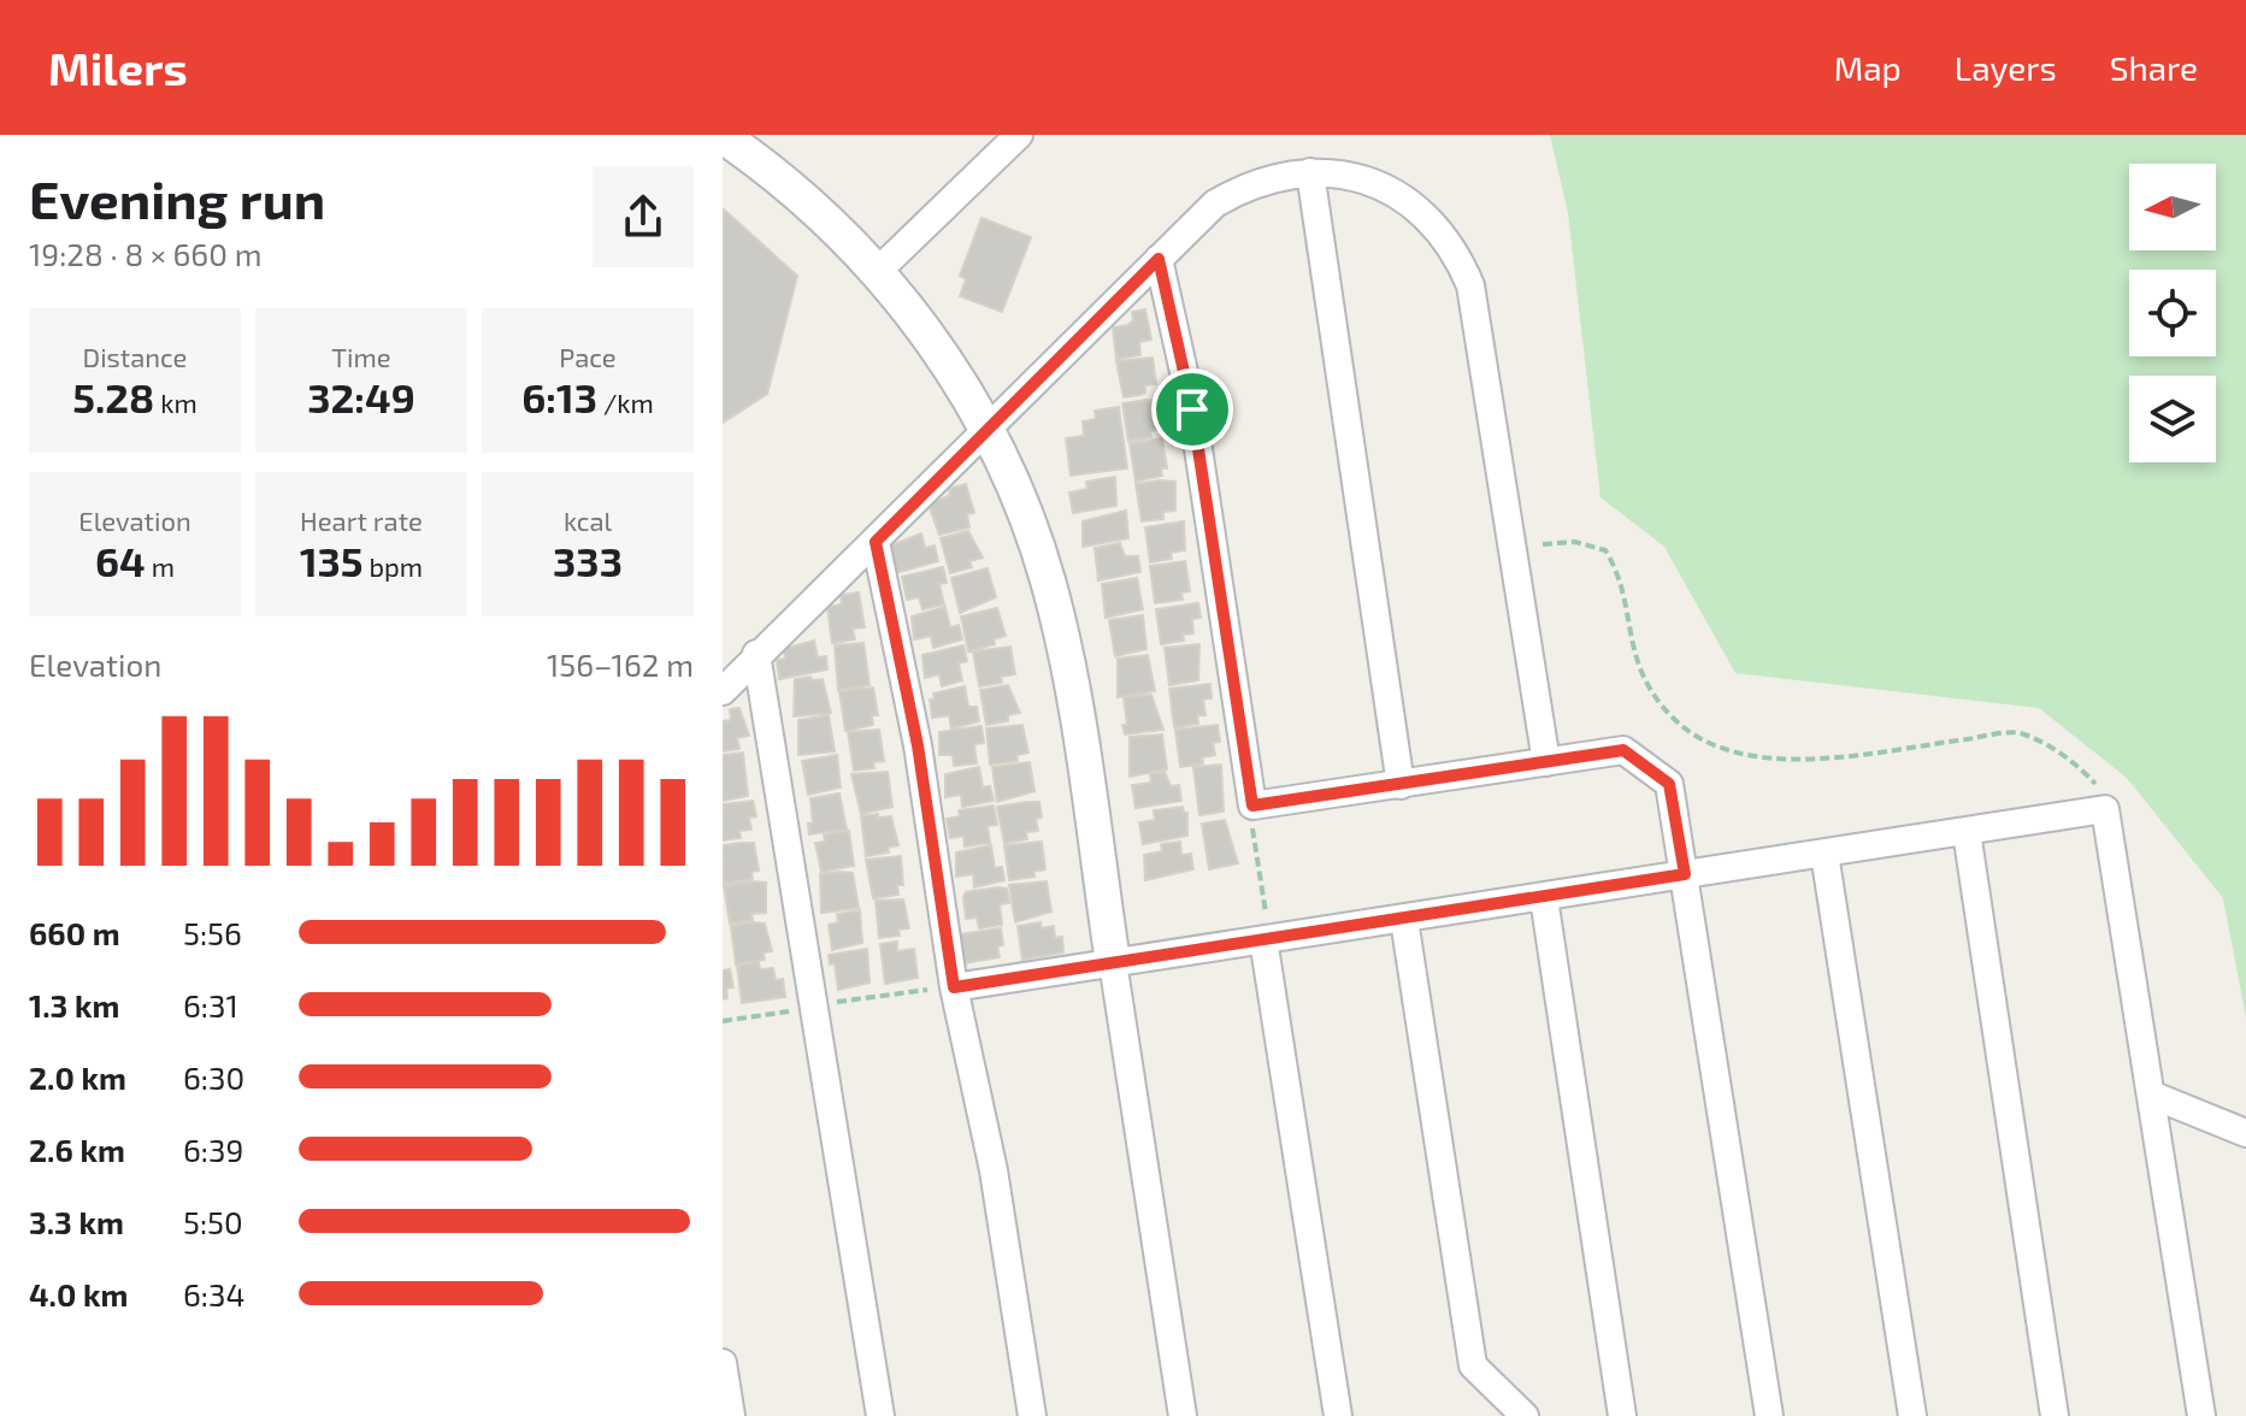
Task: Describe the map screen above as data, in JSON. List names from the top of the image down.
{
  "north": "left",
  "page": {
    "header": "Milers",
    "nav": ["Map", "Layers", "Share"],
    "heading": ["Evening run", "19:28 · 8 × 660 m"],
    "stats": [
      ["Distance", "5.28 km"],
      ["Time", "32:49"],
      ["Pace", "6:13 /km"],
      ["Elevation", "64 m"],
      ["Heart rate", "135 bpm"],
      ["kcal", "333"]
    ],
    "chart": ["Elevation", "156–162 m"],
    "list": [
      {
        "name": "660 m",
        "note": "5:56"
      },
      {
        "name": "1.3 km",
        "note": "6:31"
      },
      {
        "name": "2.0 km",
        "note": "6:30"
      },
      {
        "name": "2.6 km",
        "note": "6:39"
      },
      {
        "name": "3.3 km",
        "note": "5:50"
      },
      {
        "name": "4.0 km",
        "note": "6:34"
      }
    ]
  }
}
